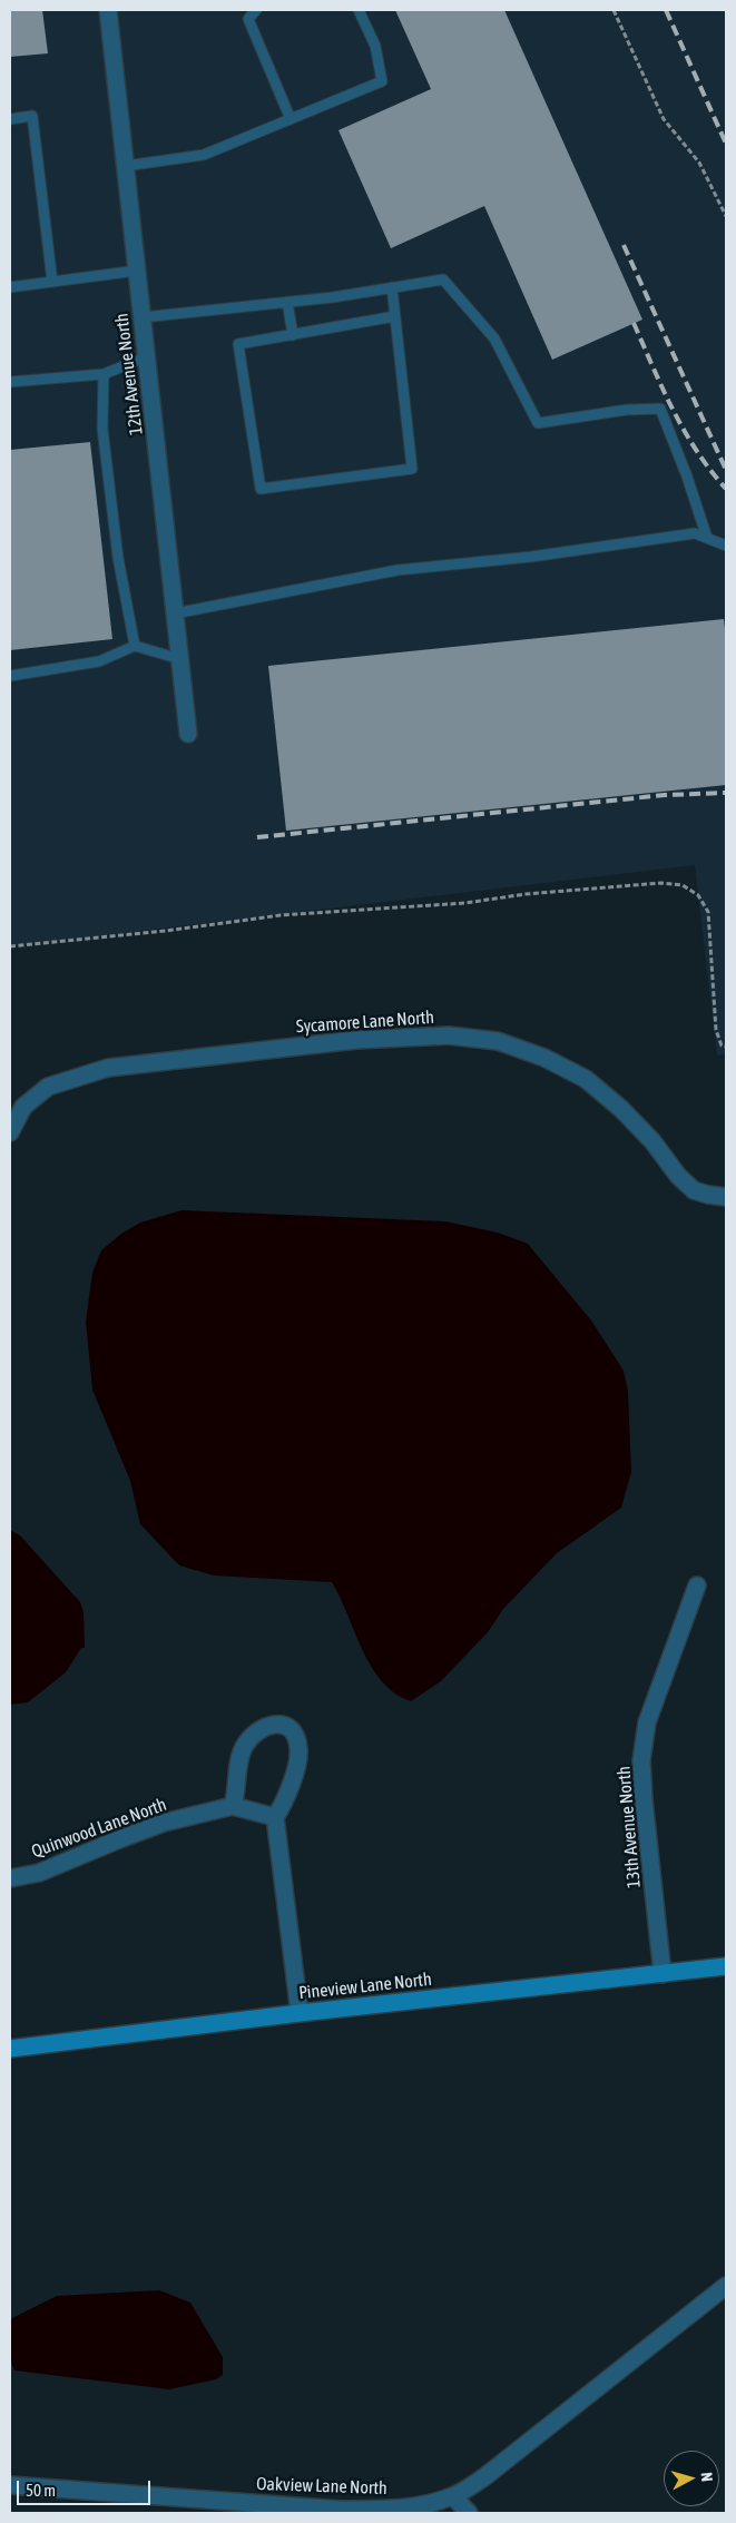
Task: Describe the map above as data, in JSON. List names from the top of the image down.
{
  "streets": {
    "street": [
      "12th Avenue North",
      "Sycamore Lane North",
      "13th Avenue North",
      "Quinwood Lane North",
      "Pineview Lane North",
      "Oakview Lane North"
    ]
  },
  "crossings": [
    ["13th Avenue North", "Pineview Lane North"]
  ],
  "scale_bar": "50 m",
  "north": "right"
}
